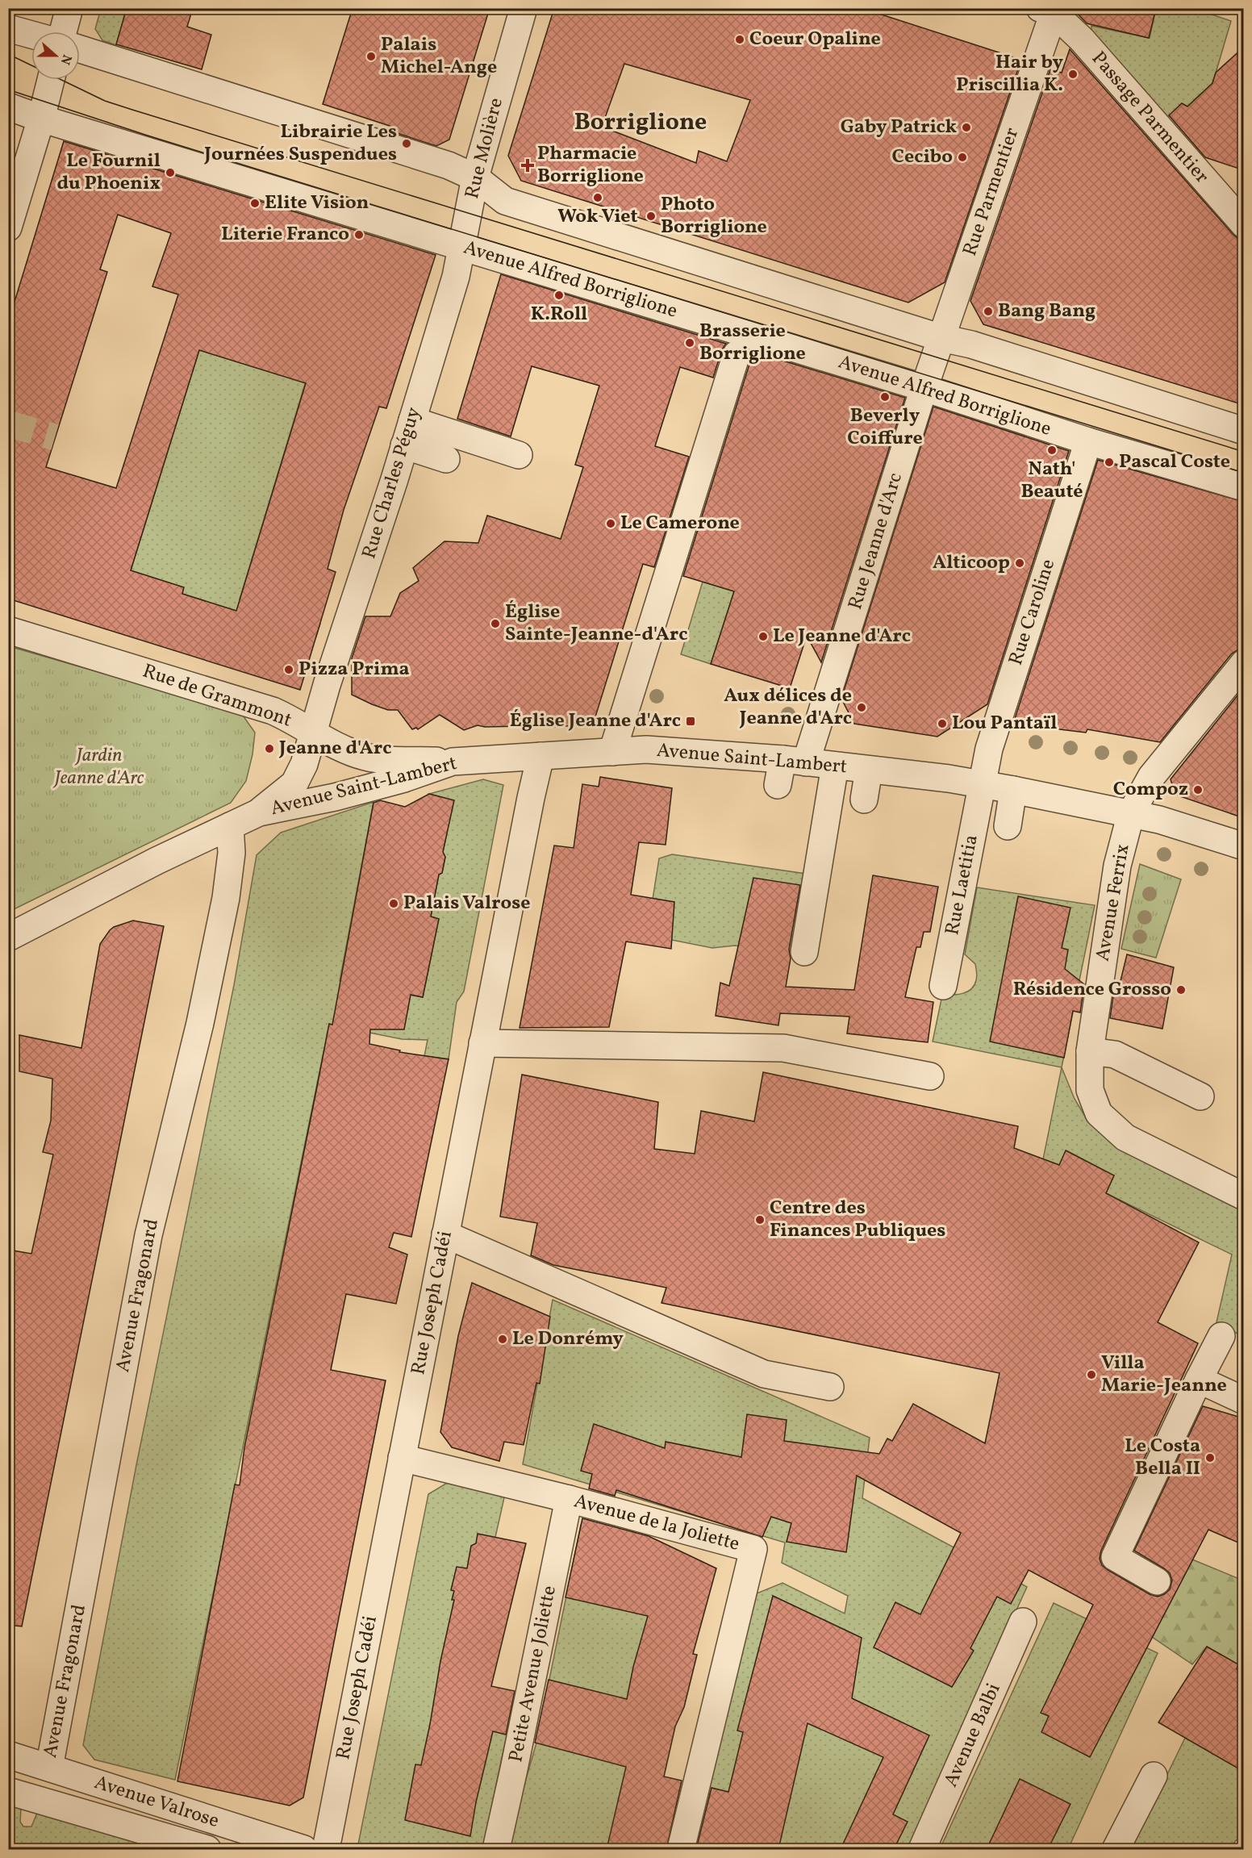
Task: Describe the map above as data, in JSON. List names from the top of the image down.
{
  "streets": {
    "street": [
      "Passage Parmentier",
      "Rue Molière",
      "Rue Parmentier",
      "Avenue Alfred Borriglione",
      "Rue Charles Péguy",
      "Rue Jeanne d'Arc",
      "Rue Caroline",
      "Rue de Grammont",
      "Avenue Saint-Lambert",
      "Rue Laetitia",
      "Avenue Ferrix",
      "Avenue Fragonard",
      "Rue Joseph Cadéi",
      "Avenue de la Joliette",
      "Petite Avenue Joliette",
      "Avenue Balbi",
      "Avenue Valrose"
    ]
  },
  "crossings": [
    ["Passage Parmentier", "Rue Parmentier"],
    ["Rue Molière", "Avenue Alfred Borriglione"],
    ["Rue Molière", "Rue Charles Péguy"],
    ["Rue Parmentier", "Avenue Alfred Borriglione"],
    ["Rue Parmentier", "Rue Jeanne d'Arc"],
    ["Avenue Alfred Borriglione", "Rue Charles Péguy"],
    ["Avenue Alfred Borriglione", "Rue Jeanne d'Arc"],
    ["Avenue Alfred Borriglione", "Rue Caroline"],
    ["Rue Charles Péguy", "Rue de Grammont"],
    ["Rue Charles Péguy", "Avenue Saint-Lambert"],
    ["Rue Jeanne d'Arc", "Avenue Saint-Lambert"],
    ["Rue Caroline", "Avenue Saint-Lambert"],
    ["Rue Caroline", "Rue Laetitia"],
    ["Rue de Grammont", "Avenue Saint-Lambert"],
    ["Avenue Saint-Lambert", "Rue Laetitia"],
    ["Avenue Saint-Lambert", "Avenue Ferrix"],
    ["Avenue Saint-Lambert", "Avenue Fragonard"],
    ["Avenue Saint-Lambert", "Rue Joseph Cadéi"],
    ["Avenue Fragonard", "Avenue Valrose"],
    ["Rue Joseph Cadéi", "Avenue de la Joliette"],
    ["Avenue de la Joliette", "Petite Avenue Joliette"]
  ],
  "districts": ["Borriglione"],
  "parks": ["Jardin Jeanne d'Arc"],
  "places": {
    "other": [
      "Coeur Opaline",
      "Palais Michel-Ange",
      "Hair by Priscillia K.",
      "Gaby Patrick",
      "Librairie Les Journées Suspendues",
      "Cecibo",
      "Le Fournil du Phoenix",
      "Wok Viet",
      "Elite Vision",
      "Photo Borriglione",
      "Literie Franco",
      "K.Roll",
      "Bang Bang",
      "Brasserie Borriglione",
      "Beverly Coiffure",
      "Nath' Beauté",
      "Pascal Coste",
      "Le Camerone",
      "Alticoop",
      "Église Sainte-Jeanne-d'Arc",
      "Le Jeanne d'Arc",
      "Pizza Prima",
      "Aux délices de Jeanne d'Arc",
      "Lou Pantaïl",
      "Jeanne d'Arc",
      "Compoz",
      "Palais Valrose",
      "Résidence Grosso",
      "Centre des Finances Publiques",
      "Le Donrémy",
      "Villa Marie-Jeanne",
      "Le Costa Bella II"
    ],
    "health": ["Pharmacie Borriglione"],
    "transit": ["Église Jeanne d'Arc"]
  },
  "north": "right"
}
